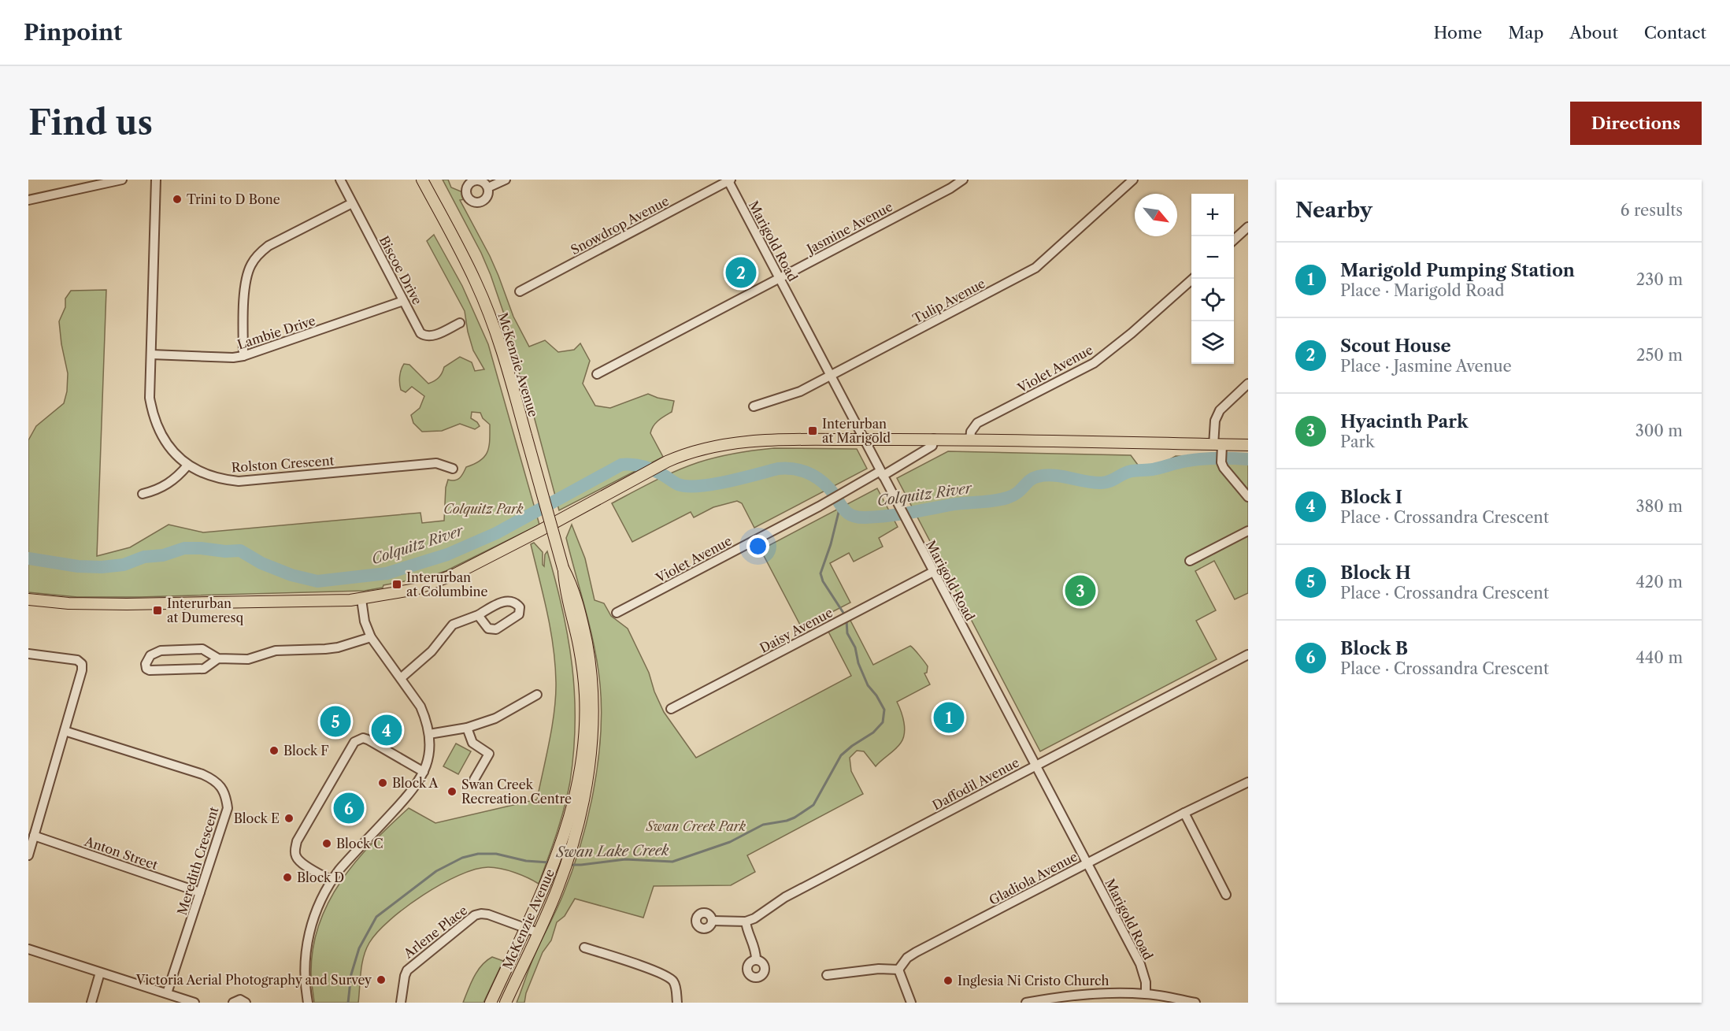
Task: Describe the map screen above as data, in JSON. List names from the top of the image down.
{
  "streets": {
    "main road": ["McKenzie Avenue"],
    "street": [
      "Snowdrop Avenue",
      "Jasmine Avenue",
      "Marigold Road",
      "Biscoe Drive",
      "Tulip Avenue",
      "Lambie Drive",
      "Violet Avenue",
      "Rolston Crescent",
      "Daisy Avenue",
      "Daffodil Avenue",
      "Anton Street",
      "Meredith Crescent",
      "Gladiola Avenue",
      "Arlene Place"
    ]
  },
  "crossings": [
    ["Snowdrop Avenue", "Marigold Road"],
    ["Jasmine Avenue", "Marigold Road"],
    ["Marigold Road", "Tulip Avenue"],
    ["Marigold Road", "Violet Avenue"],
    ["Marigold Road", "Daisy Avenue"],
    ["Marigold Road", "Daffodil Avenue"],
    ["Marigold Road", "Gladiola Avenue"],
    ["Biscoe Drive", "Lambie Drive"],
    ["Lambie Drive", "Rolston Crescent"],
    ["McKenzie Avenue", "Arlene Place"],
    ["Anton Street", "Meredith Crescent"]
  ],
  "water": ["Colquitz River", "Swan Lake Creek"],
  "parks": ["Colquitz Park", "Swan Creek Park"],
  "places": {
    "other": [
      "Trini to D Bone",
      "Block F",
      "Block A",
      "Swan Creek Recreation Centre",
      "Block E",
      "Block C",
      "Block D",
      "Victoria Aerial Photography and Survey",
      "Inglesia Ni Cristo Church"
    ],
    "transit": ["Interurban at Marigold", "Interurban at Columbine", "Interurban at Dumeresq"]
  },
  "north": "bottom right",
  "page": {
    "header": "Pinpoint",
    "nav": [
      "Home",
      "Map",
      "About",
      "Contact"
    ],
    "buttons": "Directions",
    "title": "Find us",
    "heading": ["Nearby", "6 results"],
    "map_buttons": ["+", "−"],
    "list": [
      {
        "mark": "1",
        "name": "Marigold Pumping Station",
        "note": "Place · Marigold Road",
        "value": "230 m"
      },
      {
        "mark": "2",
        "name": "Scout House",
        "note": "Place · Jasmine Avenue",
        "value": "250 m"
      },
      {
        "mark": "3",
        "name": "Hyacinth Park",
        "note": "Park",
        "value": "300 m"
      },
      {
        "mark": "4",
        "name": "Block I",
        "note": "Place · Crossandra Crescent",
        "value": "380 m"
      },
      {
        "mark": "5",
        "name": "Block H",
        "note": "Place · Crossandra Crescent",
        "value": "420 m"
      },
      {
        "mark": "6",
        "name": "Block B",
        "note": "Place · Crossandra Crescent",
        "value": "440 m"
      }
    ],
    "pins": [
      "2",
      "3",
      "1",
      "5",
      "4",
      "6"
    ]
  }
}
